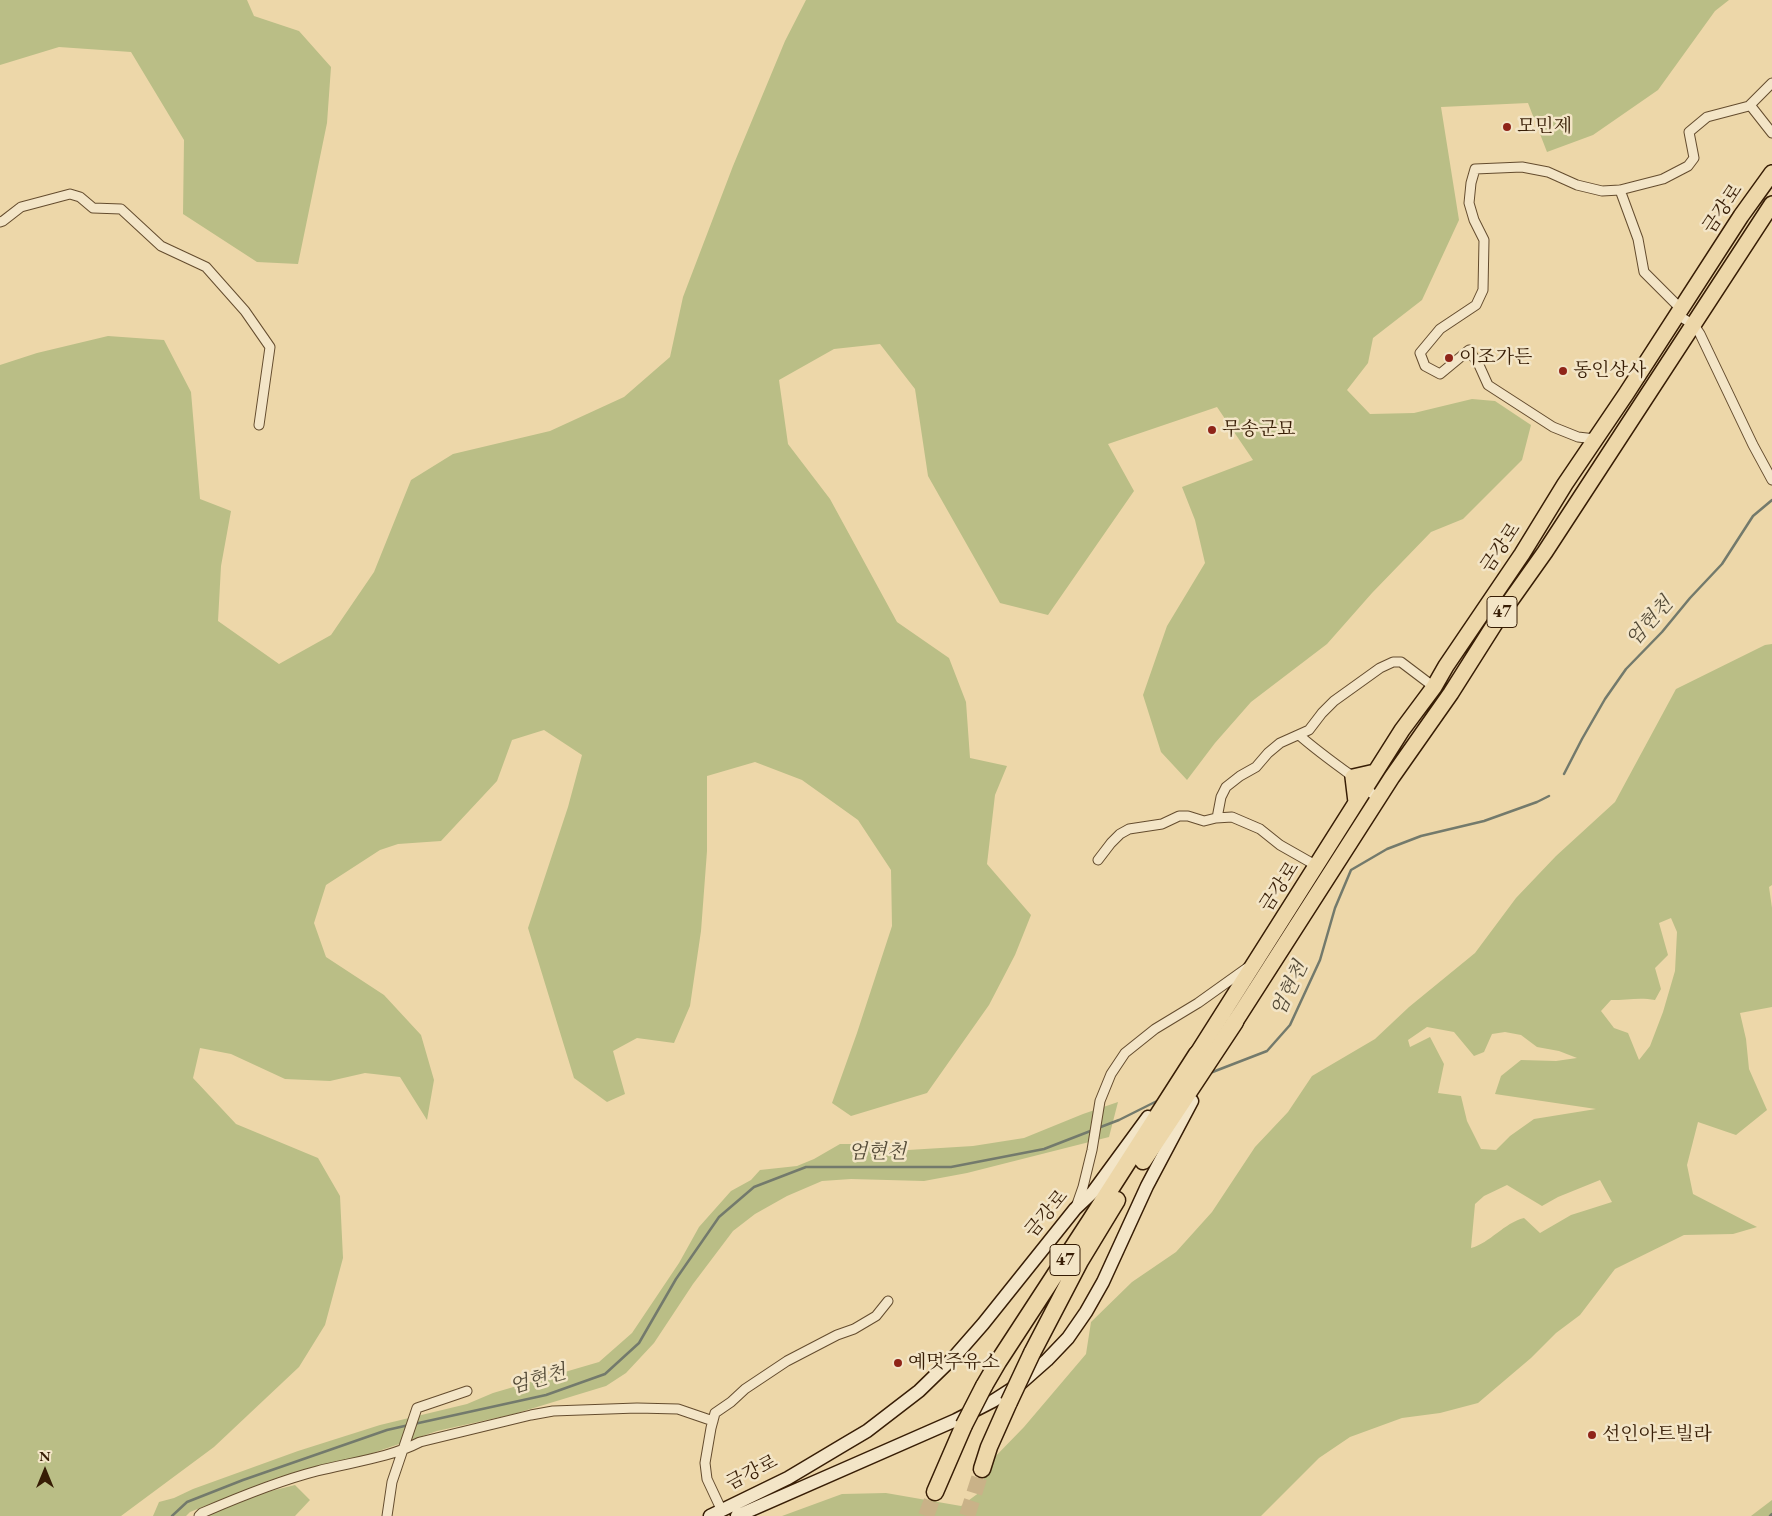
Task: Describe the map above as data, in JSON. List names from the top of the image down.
{
  "streets": {
    "highway": ["47"],
    "main road": ["금강로"]
  },
  "crossings": [
    ["금강로", "47"]
  ],
  "water": ["엄현천"],
  "places": [
    "모민제",
    "이조가든",
    "동인상사",
    "무송군묘",
    "예멋주유소",
    "선인아트빌라"
  ],
  "north": "top"
}
